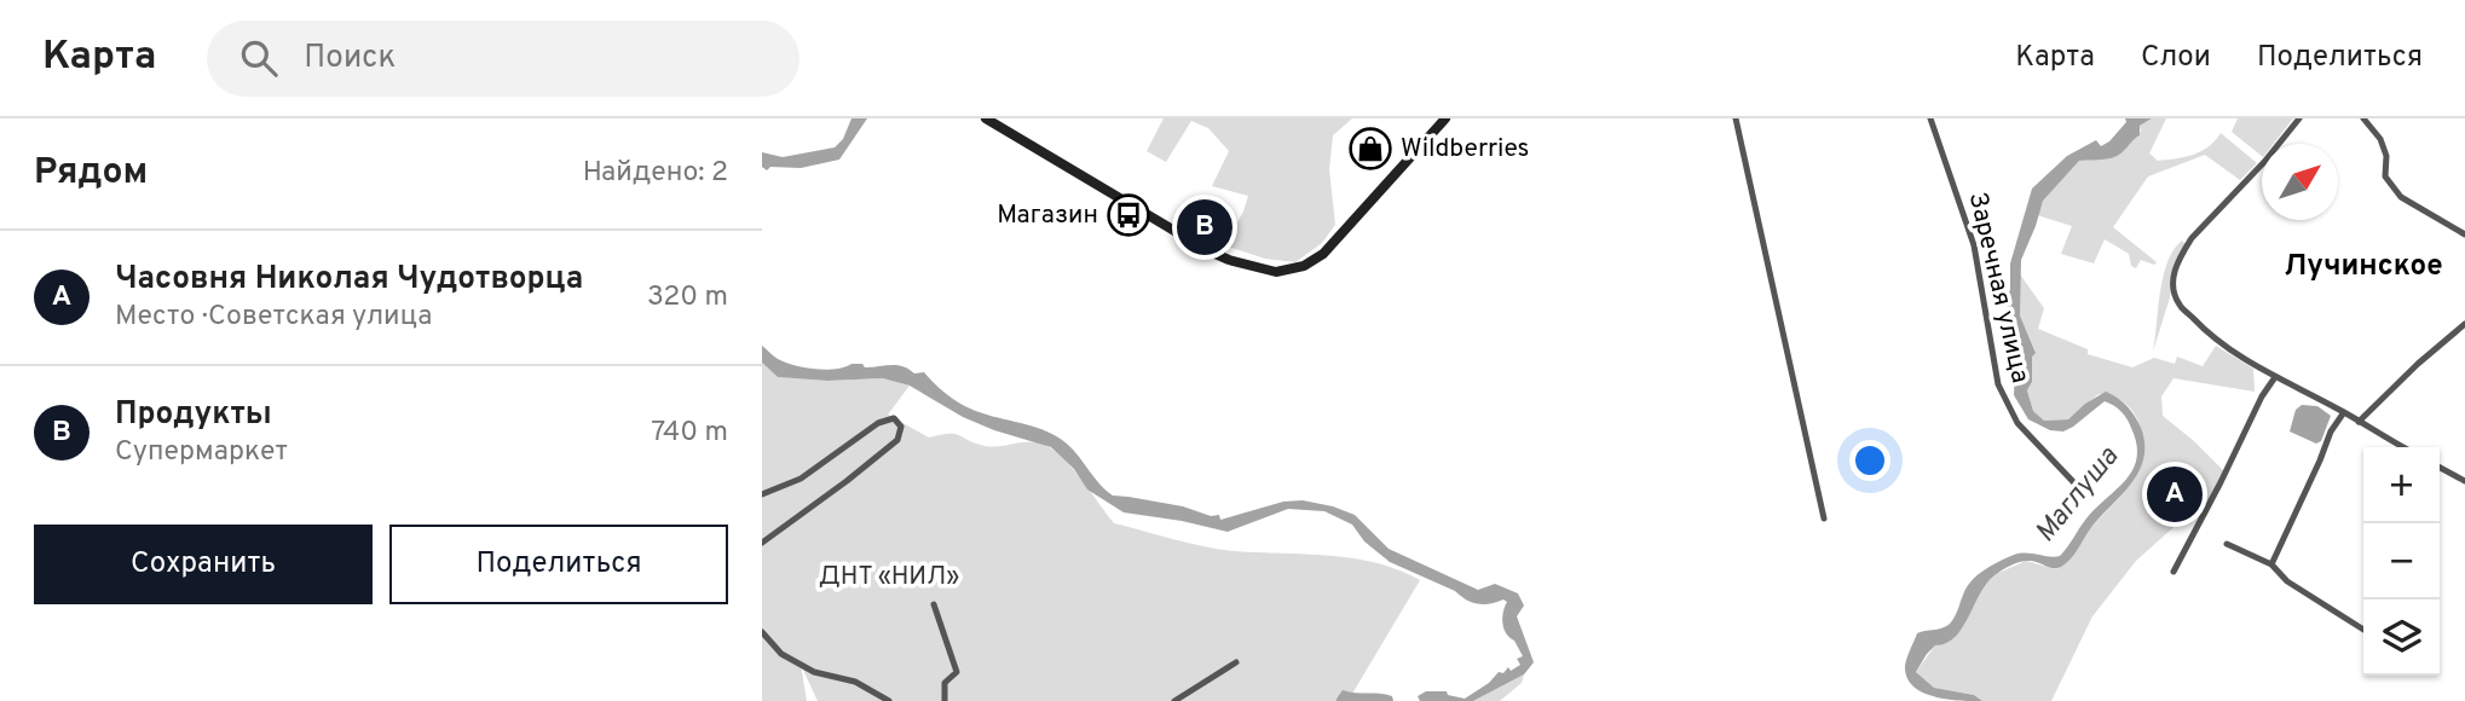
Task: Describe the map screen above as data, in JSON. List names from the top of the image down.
{
  "streets": {
    "street": ["Заречная улица"]
  },
  "districts": ["Лучинское"],
  "water": ["Маглуша"],
  "parks": ["ДНТ «НИЛ»"],
  "places": {
    "shop": ["Wildberries"],
    "bus stop": ["Магазин"]
  },
  "north": "top right",
  "page": {
    "header": "Карта",
    "search": "Поиск",
    "nav": ["Карта", "Слои", "Поделиться"],
    "heading": ["Рядом", "Найдено: 2"],
    "pins": ["B", "A"],
    "list": [
      {
        "mark": "A",
        "name": "Часовня Николая Чудотворца",
        "note": "Место · Советская улица",
        "value": "320 m"
      },
      {
        "mark": "B",
        "name": "Продукты",
        "note": "Супермаркет",
        "value": "740 m"
      }
    ],
    "map_buttons": ["+", "−"],
    "buttons": ["Сохранить", "Поделиться"]
  }
}
